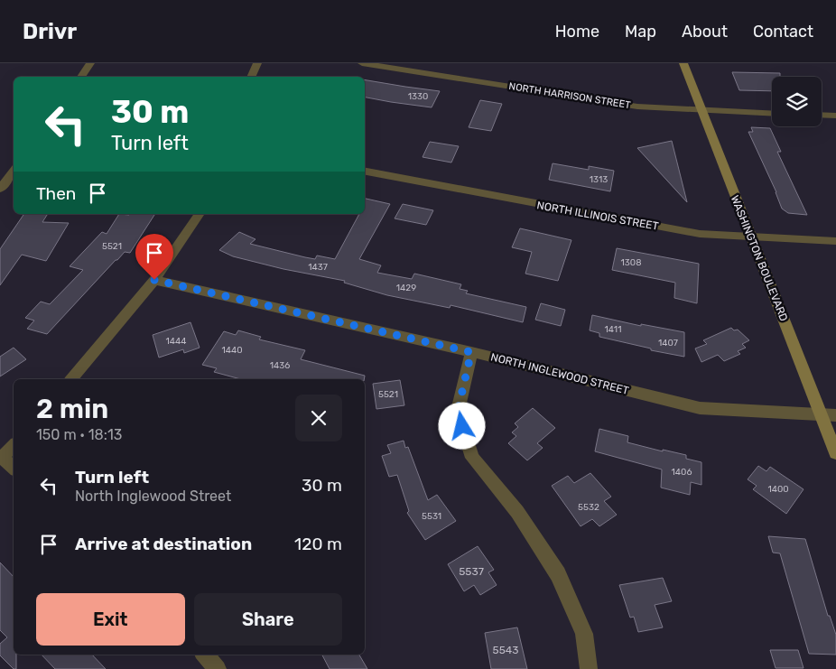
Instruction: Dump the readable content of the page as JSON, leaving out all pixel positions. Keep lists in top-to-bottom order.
{
  "streets": {
    "main road": ["WASHINGTON BOULEVARD"],
    "street": ["NORTH HARRISON STREET", "NORTH ILLINOIS STREET", "NORTH INGLEWOOD STREET"]
  },
  "crossings": [
    ["NORTH HARRISON STREET", "WASHINGTON BOULEVARD"],
    ["NORTH ILLINOIS STREET", "WASHINGTON BOULEVARD"],
    ["WASHINGTON BOULEVARD", "NORTH INGLEWOOD STREET"]
  ],
  "house_numbers": [
    "1330",
    "1313",
    "5521",
    "1308",
    "1437",
    "1429",
    "1411",
    "1444",
    "1407",
    "1440",
    "1436",
    "5521",
    "1406",
    "1400",
    "5532",
    "5531",
    "5537",
    "5543"
  ],
  "page": {
    "header": "Drivr",
    "nav": [
      "Home",
      "Map",
      "About",
      "Contact"
    ],
    "turn": ["30 m", "Turn left"],
    "then": "Then",
    "heading": ["2 min", "150 m · 18:13"],
    "list": [
      {
        "name": "Turn left",
        "note": "North Inglewood Street",
        "value": "30 m"
      },
      {
        "name": "Arrive at destination",
        "value": "120 m"
      }
    ],
    "buttons": ["Exit", "Share"]
  }
}
